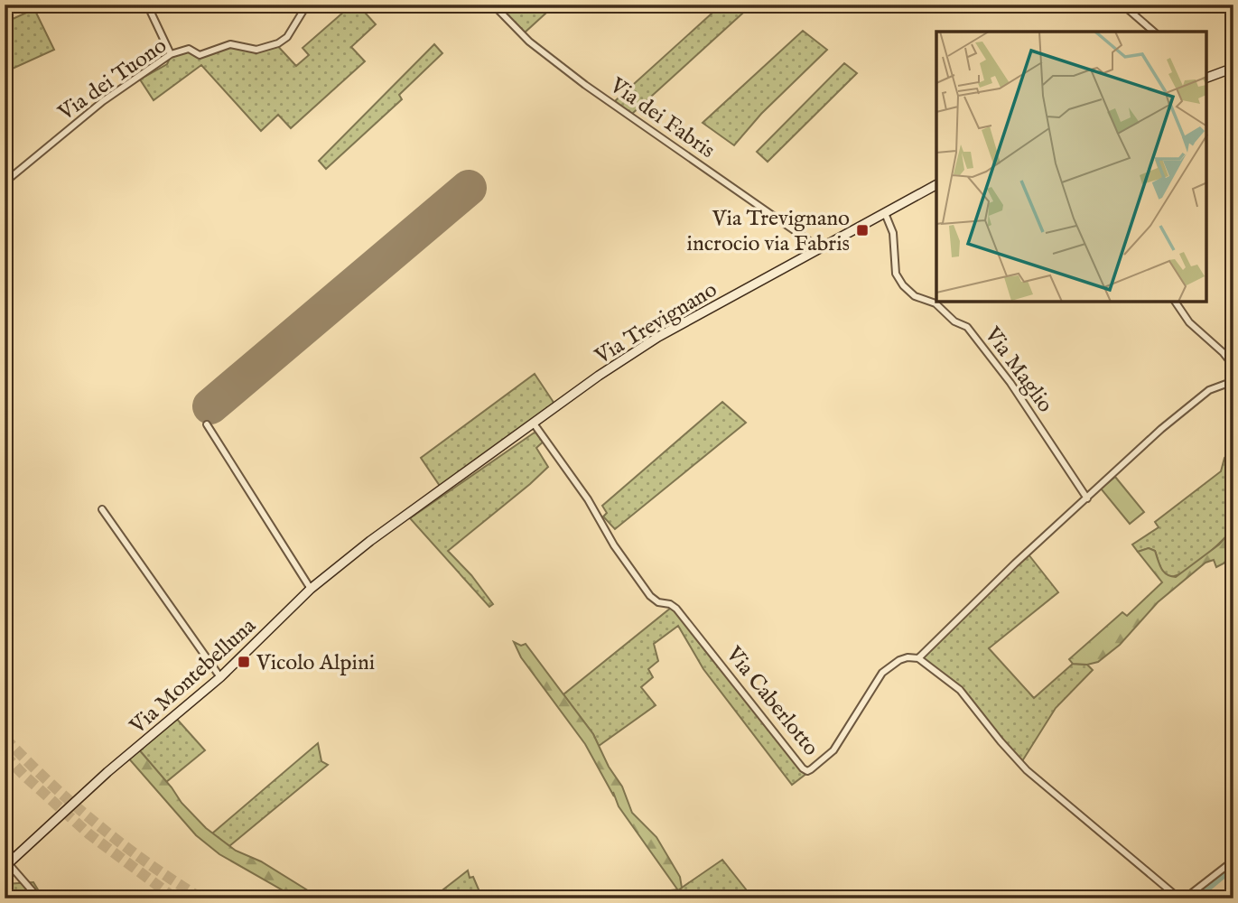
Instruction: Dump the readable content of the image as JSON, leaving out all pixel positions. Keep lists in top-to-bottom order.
{
  "streets": {
    "main road": ["Via Trevignano", "Via Montebelluna"],
    "street": [
      "Via dei Tuono",
      "Via dei Fabris",
      "Via Maglio",
      "Via Caberlotto"
    ]
  },
  "crossings": [
    ["Via dei Fabris", "Via Trevignano"],
    ["Via Trevignano", "Via Maglio"],
    ["Via Trevignano", "Via Montebelluna"],
    ["Via Trevignano", "Via Caberlotto"]
  ],
  "places": {
    "transit": ["Via Trevignano incrocio via Fabris", "Vicolo Alpini"]
  }
}
